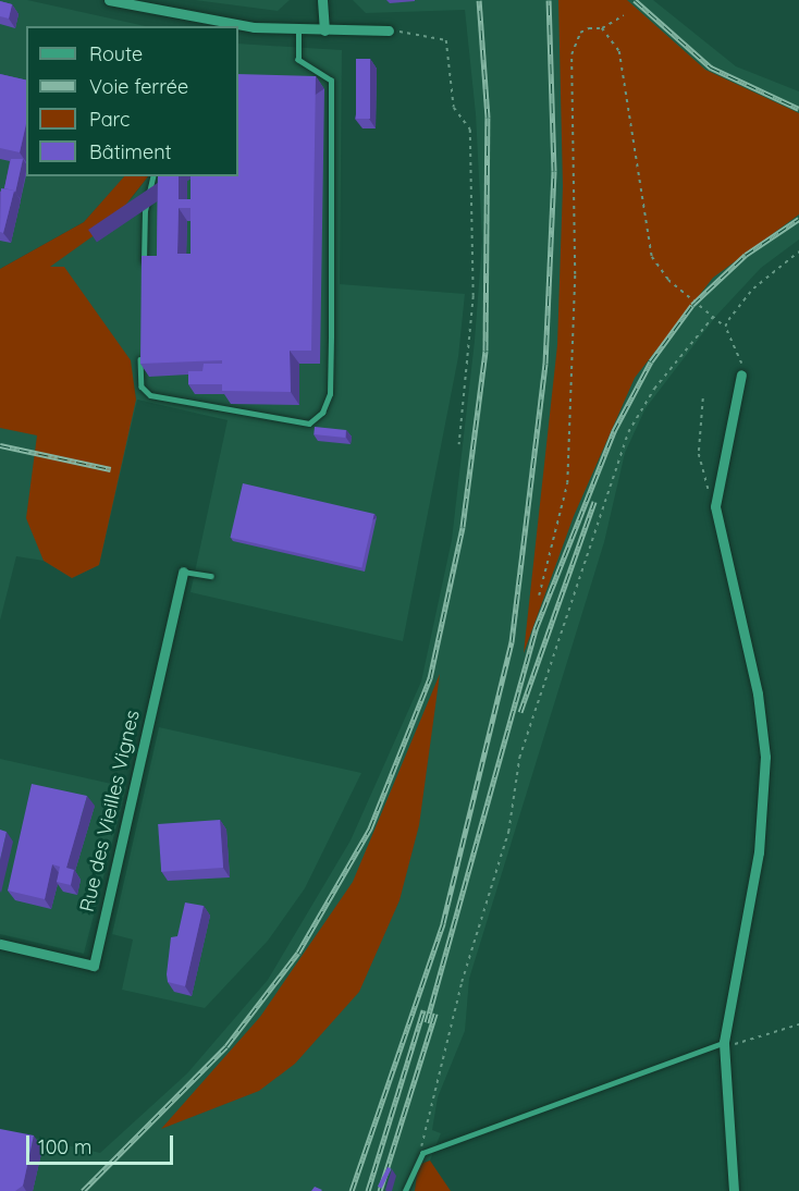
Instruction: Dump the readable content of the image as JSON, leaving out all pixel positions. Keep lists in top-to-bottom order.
{
  "streets": {
    "street": ["Rue des Vieilles Vignes"]
  },
  "legend": [
    "Route",
    "Voie ferrée",
    "Parc",
    "Bâtiment"
  ],
  "scale_bar": "100 m"
}
